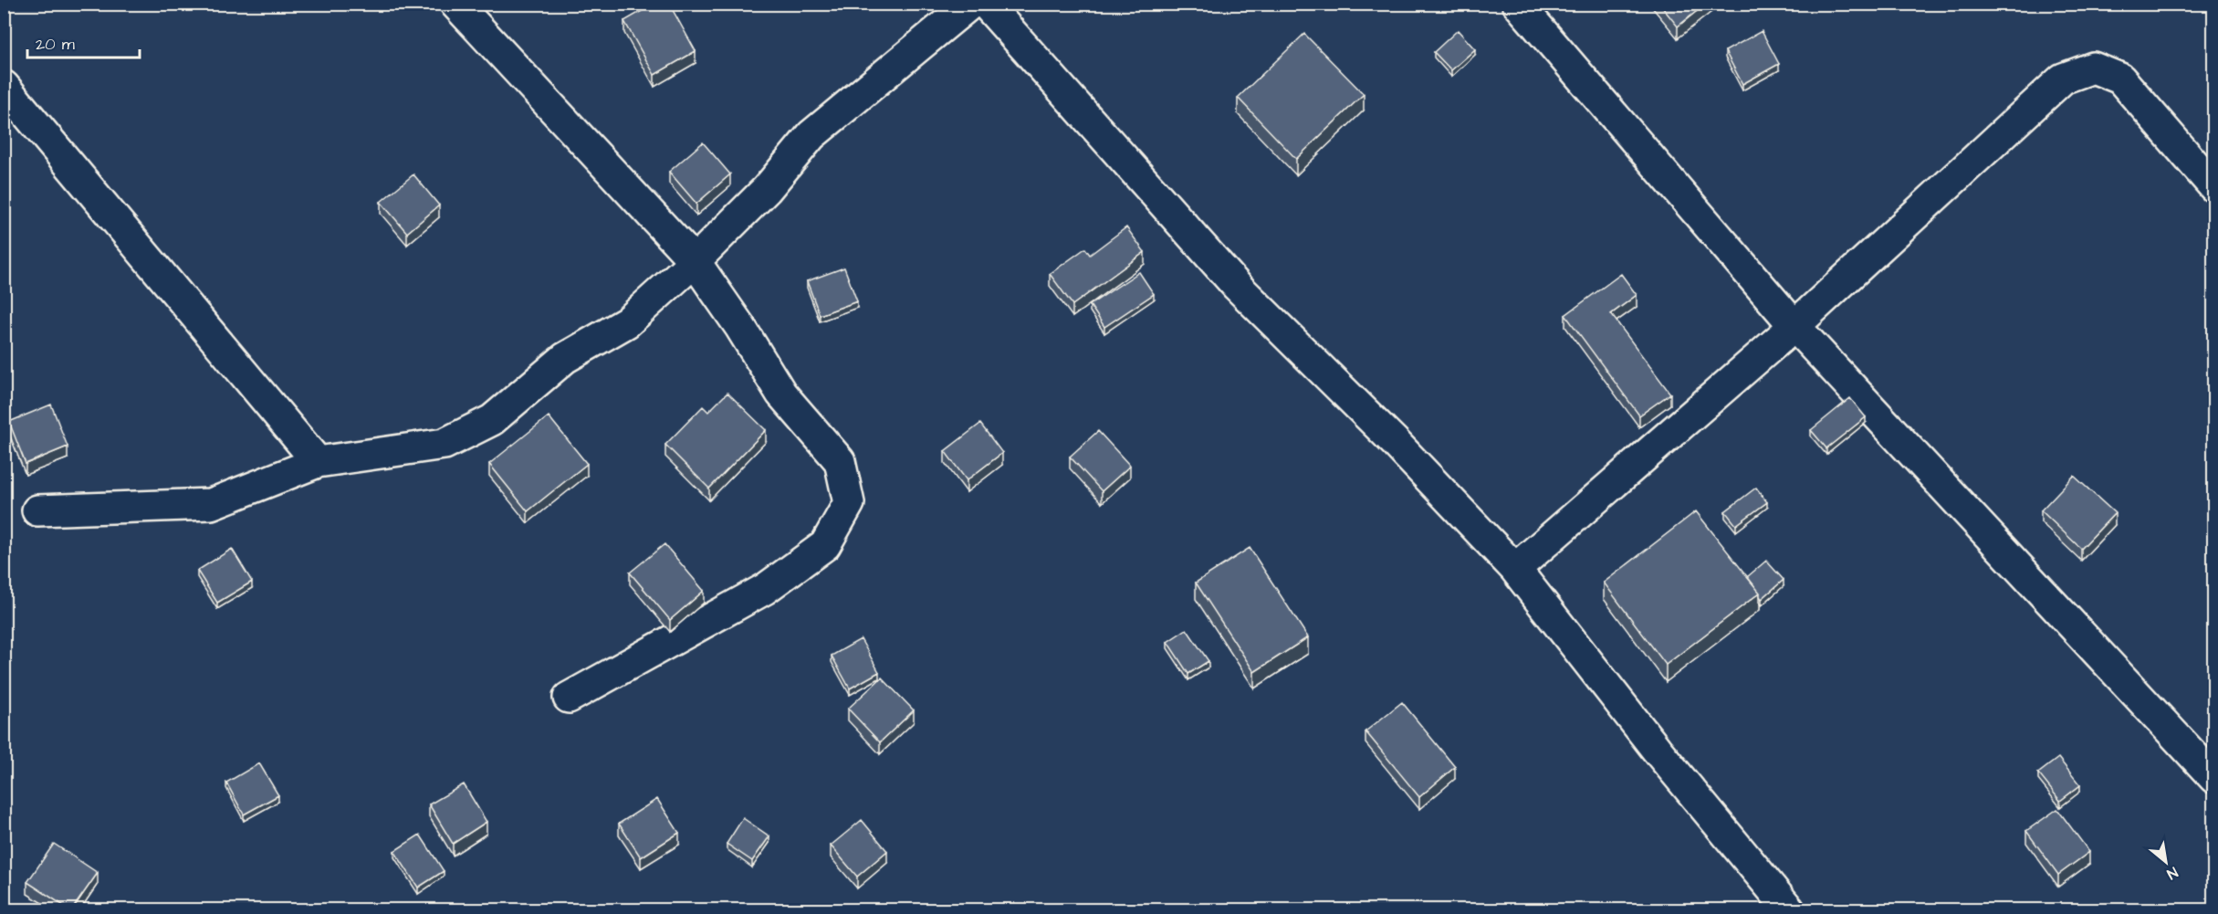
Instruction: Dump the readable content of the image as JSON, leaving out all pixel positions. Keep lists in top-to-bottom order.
{
  "scale_bar": "20 m",
  "north": "bottom right"
}
